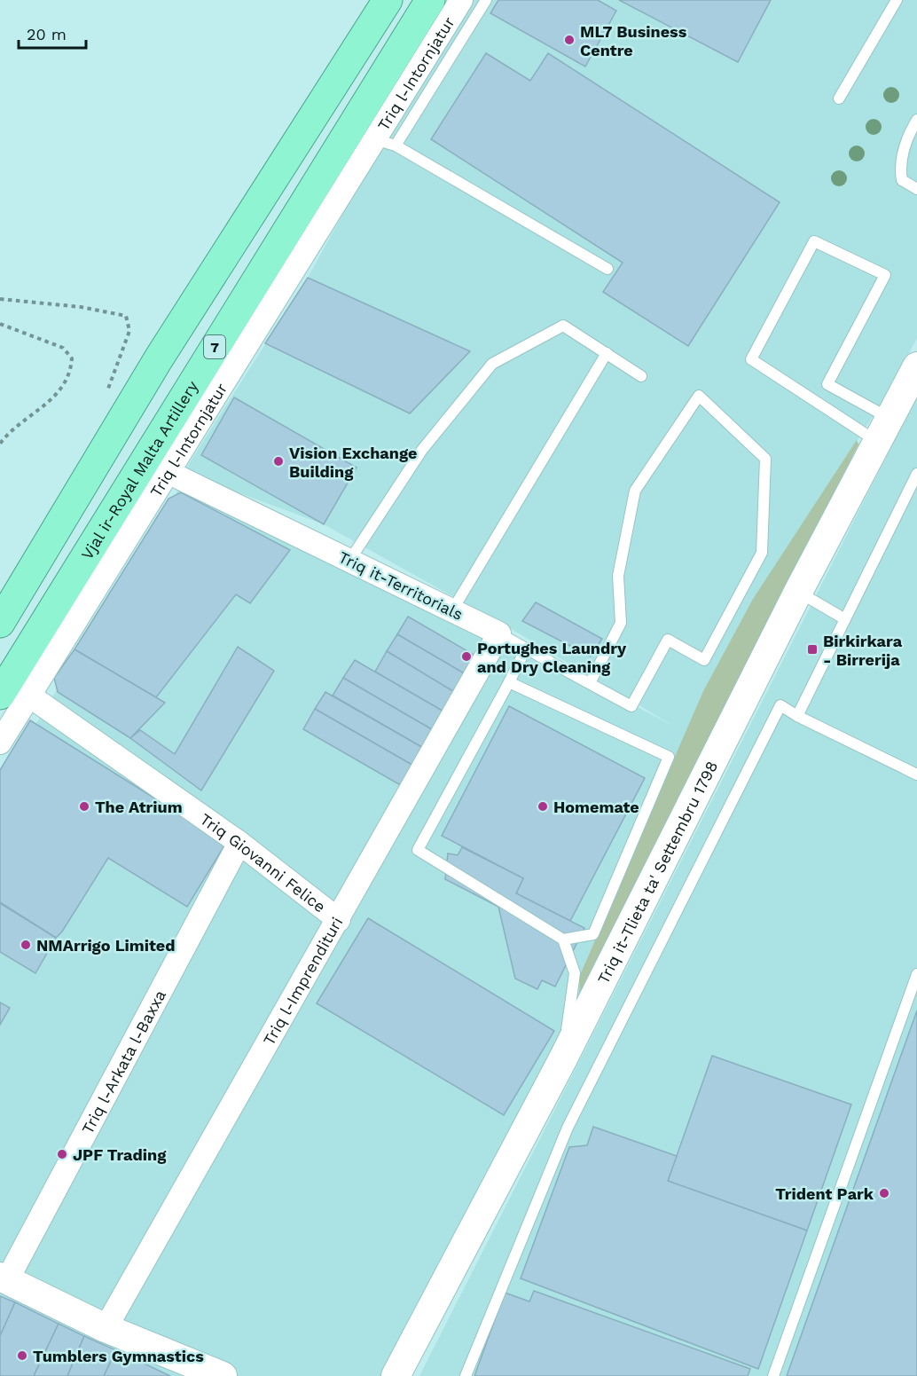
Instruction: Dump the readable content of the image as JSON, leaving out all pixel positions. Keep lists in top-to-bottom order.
{
  "streets": {
    "highway": ["7", "Vjal ir-Royal Malta Artillery"],
    "street": [
      "Triq l-Intornjatur",
      "Triq it-Territorials",
      "Triq Giovanni Felice",
      "Triq it-Tlieta ta' Settembru 1798",
      "Triq l-Imprendituri",
      "Triq l-Arkata l-Baxxa"
    ]
  },
  "crossings": [
    ["Triq l-Intornjatur", "Triq it-Territorials"],
    ["Triq l-Intornjatur", "Triq Giovanni Felice"],
    ["Triq it-Territorials", "Triq l-Imprendituri"],
    ["Triq Giovanni Felice", "Triq l-Imprendituri"],
    ["Triq Giovanni Felice", "Triq l-Arkata l-Baxxa"]
  ],
  "places": {
    "other": [
      "ML7 Business Centre",
      "Vision Exchange Building",
      "Portughes Laundry and Dry Cleaning",
      "The Atrium",
      "Homemate",
      "NMArrigo Limited",
      "JPF Trading",
      "Trident Park",
      "Tumblers Gymnastics"
    ],
    "transit": ["Birkirkara - Birrerija"]
  },
  "scale_bar": "20 m"
}
